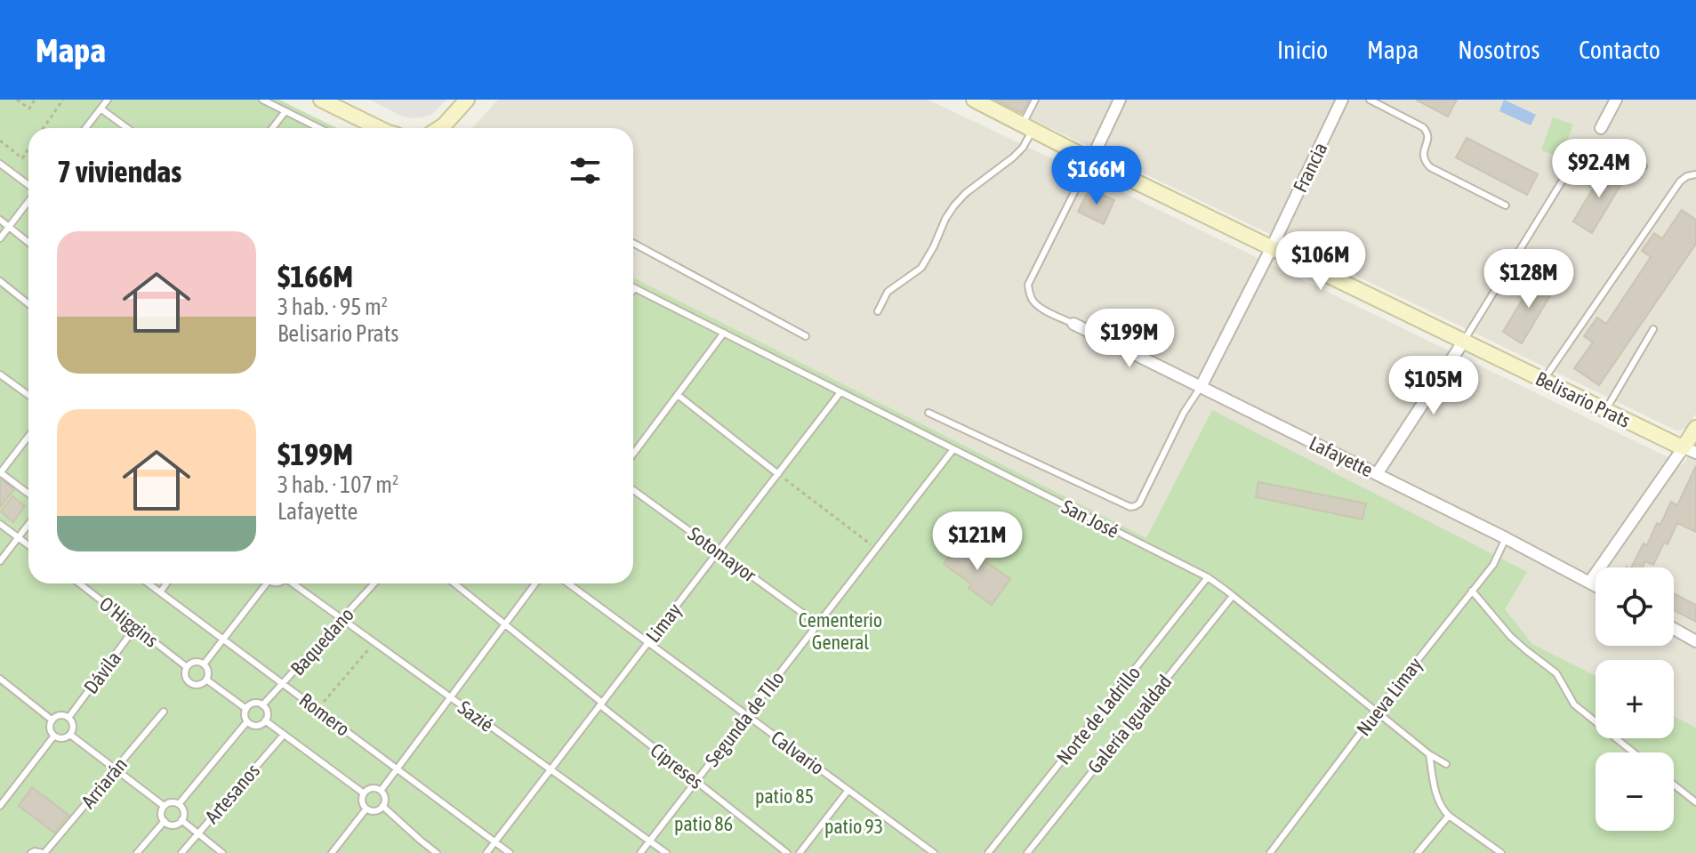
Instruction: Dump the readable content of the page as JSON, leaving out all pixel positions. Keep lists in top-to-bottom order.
{
  "streets": {
    "street": ["Francia", "Belisario Prats", "Lafayette"],
    "lane": [
      "San José",
      "Sotomayor",
      "O'Higgins",
      "Limay",
      "Baquedano",
      "Dávila",
      "Nueva Limay",
      "Romero",
      "Norte de Ladrillo",
      "Sazié",
      "Segunda de TIlo",
      "Galería Igualdad",
      "Calvario",
      "Cipreses",
      "Arriarán",
      "Artesanos"
    ]
  },
  "crossings": [
    ["Francia", "Belisario Prats"],
    ["Francia", "Lafayette"],
    ["Lafayette", "Nueva Limay"],
    ["San José", "Limay"],
    ["San José", "Nueva Limay"],
    ["San José", "Norte de Ladrillo"],
    ["San José", "Segunda de TIlo"],
    ["San José", "Galería Igualdad"],
    ["Sotomayor", "Limay"],
    ["Sotomayor", "Segunda de TIlo"],
    ["O'Higgins", "Dávila"],
    ["Limay", "Romero"],
    ["Limay", "Sazié"],
    ["Limay", "Calvario"],
    ["Limay", "Cipreses"],
    ["Baquedano", "Romero"],
    ["Baquedano", "Sazié"],
    ["Sazié", "Segunda de TIlo"],
    ["Segunda de TIlo", "Calvario"],
    ["Segunda de TIlo", "Cipreses"]
  ],
  "parks": [
    "Cementerio General",
    "patio 85",
    "patio 86",
    "patio 93"
  ],
  "page": {
    "header": "Mapa",
    "nav": [
      "Inicio",
      "Mapa",
      "Nosotros",
      "Contacto"
    ],
    "heading": "7 viviendas",
    "price": [
      "$92.4M",
      "$166M",
      "$106M",
      "$128M",
      "$199M",
      "$105M",
      "$121M"
    ],
    "list": [
      {
        "name": "$166M",
        "note": "3 hab. · 95 m² · Belisario Prats"
      },
      {
        "name": "$199M",
        "note": "3 hab. · 107 m² · Lafayette"
      }
    ],
    "map_buttons": ["+", "−"]
  }
}
